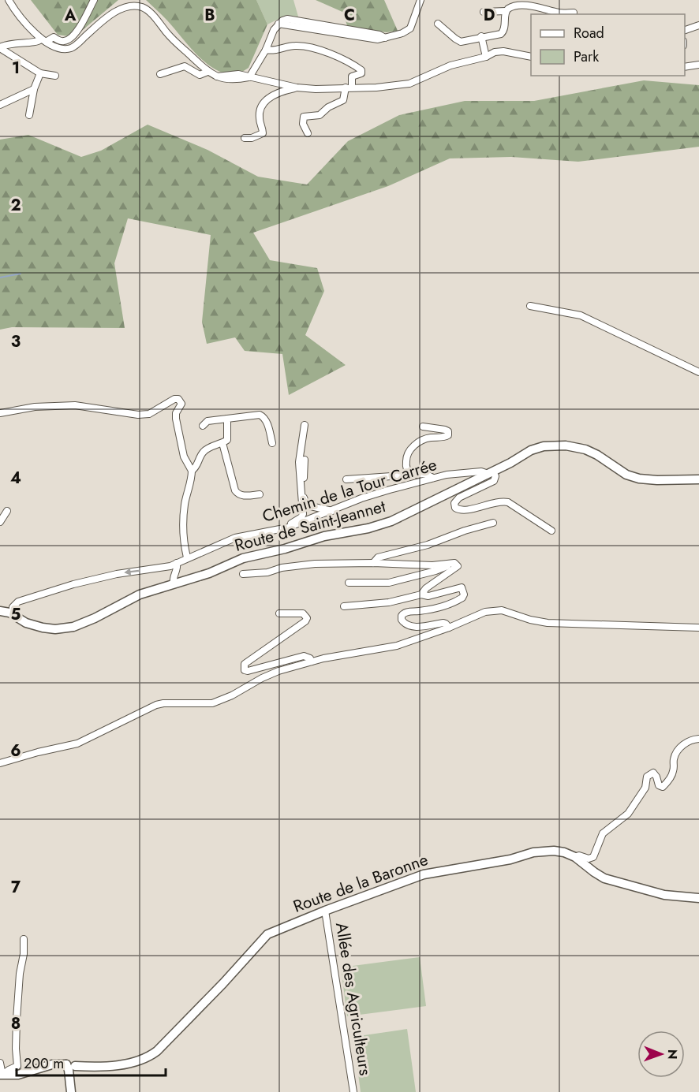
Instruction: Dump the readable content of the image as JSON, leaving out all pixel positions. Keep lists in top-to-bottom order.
{
  "streets": {
    "main road": ["Route de Saint-Jeannet", "Route de la Baronne"],
    "street": ["Chemin de la Tour Carrée", "Allée des Agriculteurs"]
  },
  "crossings": [
    ["Chemin de la Tour Carrée", "Route de Saint-Jeannet"],
    ["Route de la Baronne", "Allée des Agriculteurs"]
  ],
  "legend": ["Road", "Park"],
  "scale_bar": "200 m",
  "north": "right",
  "grid": {
    "columns": [
      "A",
      "B",
      "C",
      "D"
    ],
    "rows": [
      "1",
      "2",
      "3",
      "4",
      "5",
      "6",
      "7",
      "8"
    ]
  }
}
